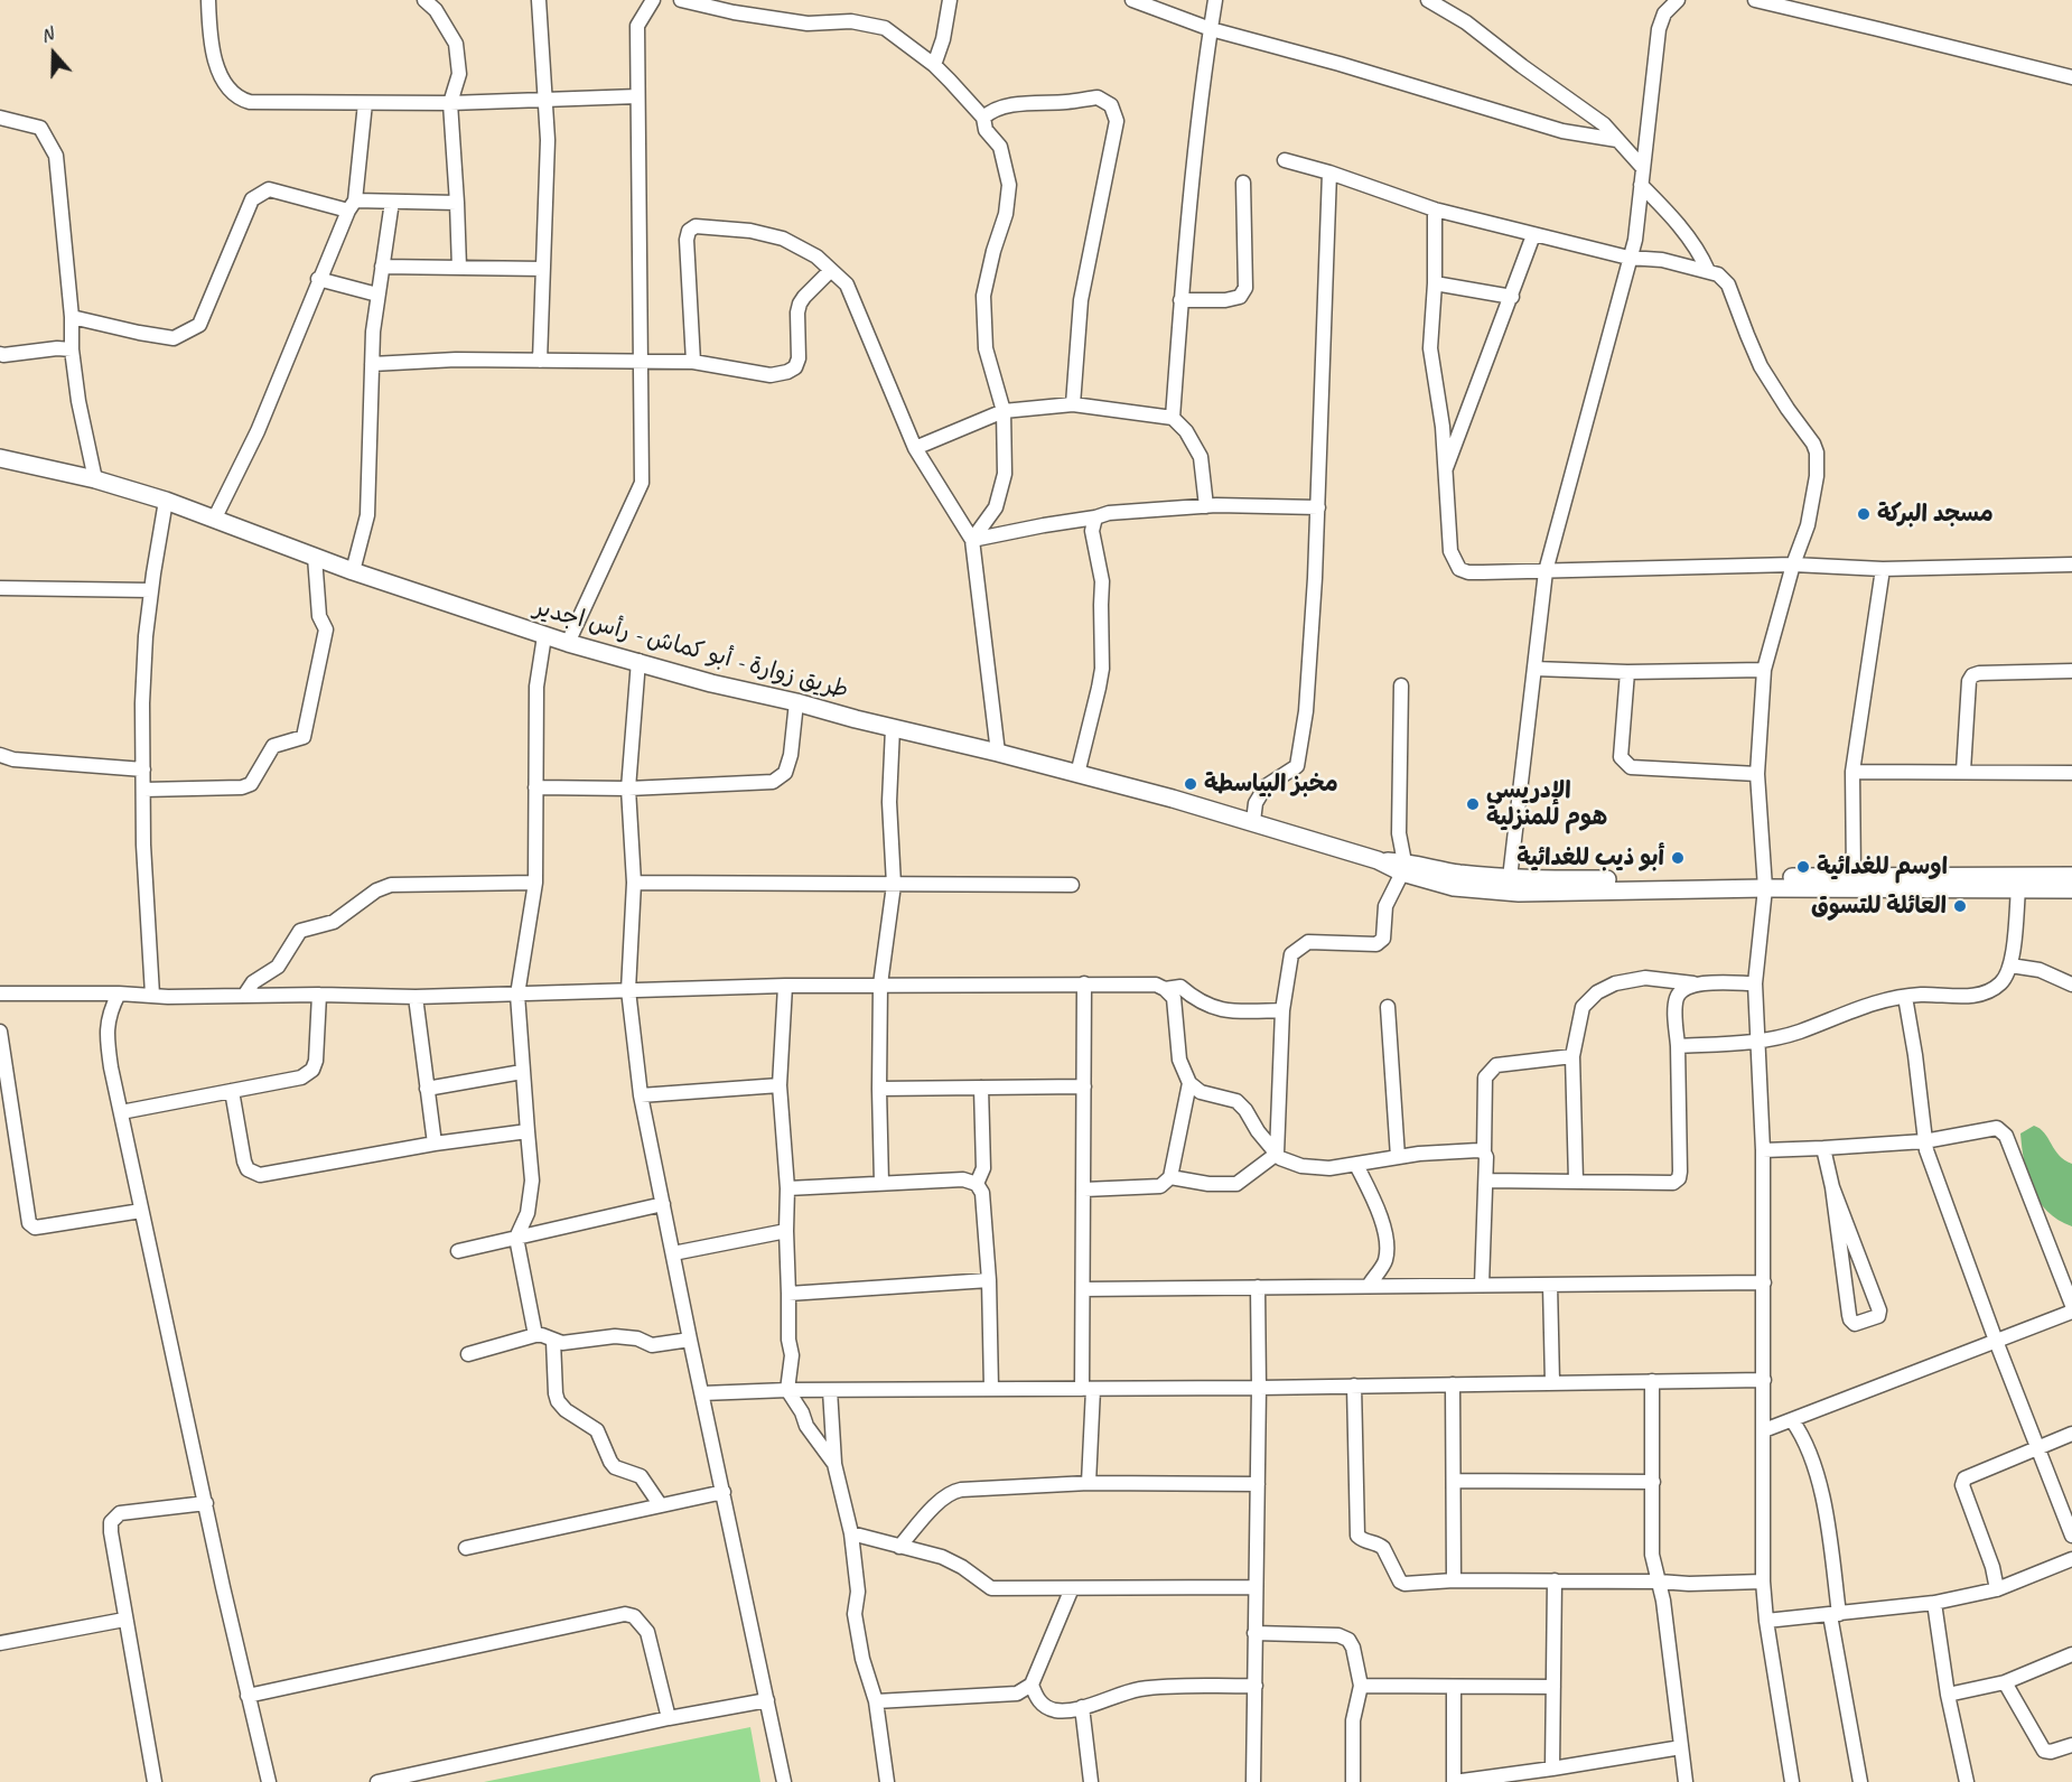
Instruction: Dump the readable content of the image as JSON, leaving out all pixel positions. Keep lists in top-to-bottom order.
{
  "streets": {
    "main road": ["طريق زوارة - أبو كماش - رأس اجدير"]
  },
  "places": [
    "مسجد البركة",
    "مخبز البياسطة",
    "الإدريسي هوم للمنزلية",
    "أبو ذيب للغدائية",
    "اوسم للغدائية",
    "العائلة للتسوق"
  ],
  "north": "top"
}
